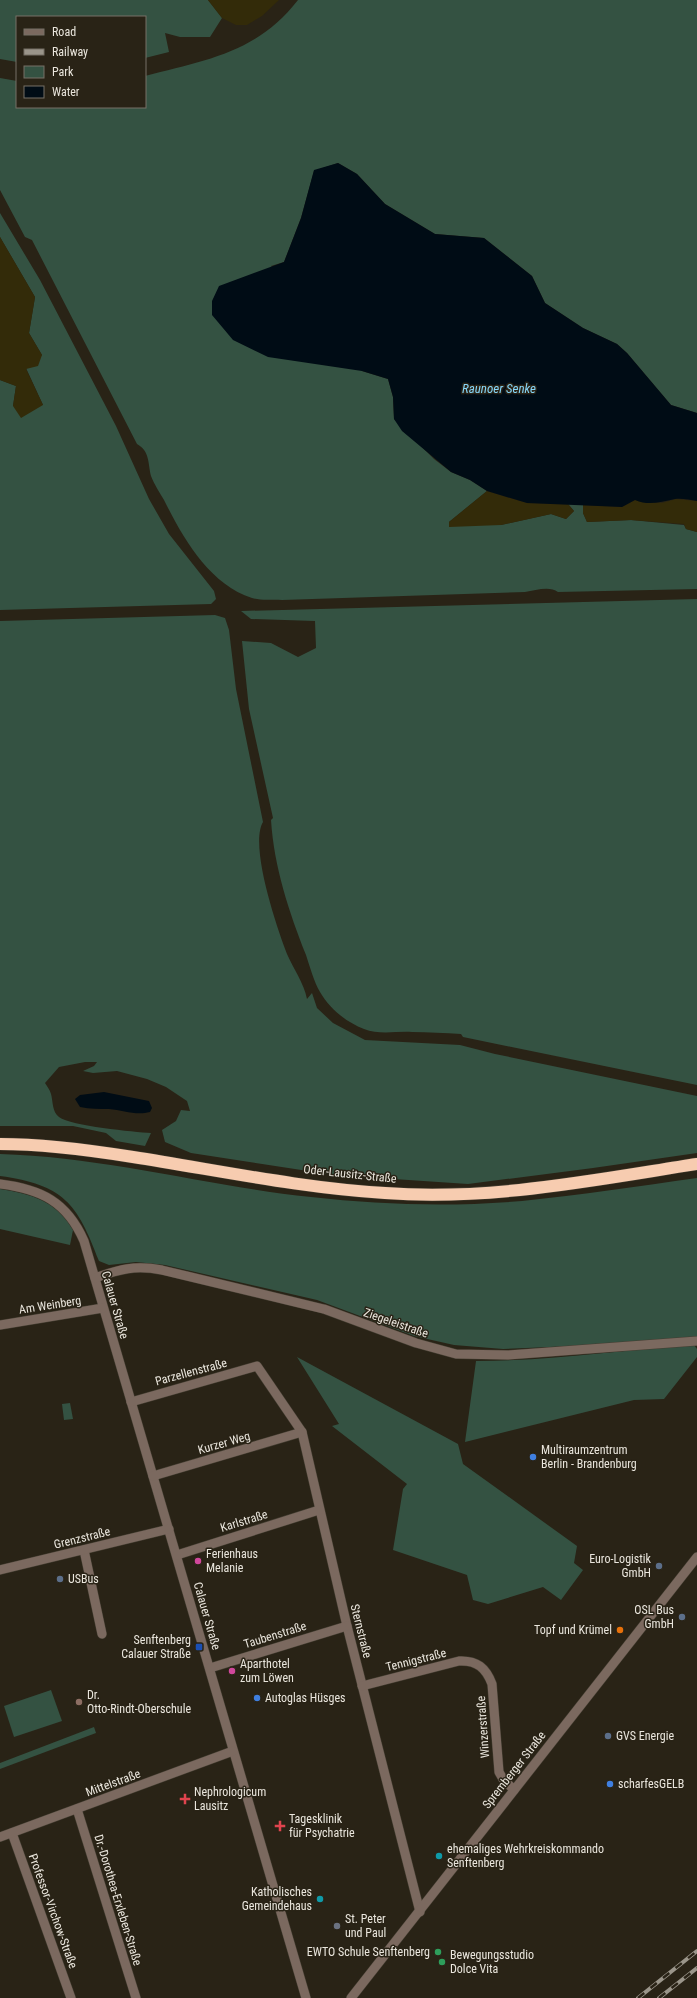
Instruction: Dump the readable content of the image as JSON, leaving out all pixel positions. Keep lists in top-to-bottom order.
{
  "streets": {
    "highway": ["Oder-Lausitz-Straße"],
    "street": [
      "Am Weinberg",
      "Calauer Straße",
      "Ziegeleistraße",
      "Parzellenstraße",
      "Kurzer Weg",
      "Karlstraße",
      "Grenzstraße",
      "Sternstraße",
      "Taubenstraße",
      "Tennigstraße",
      "Winzerstraße",
      "Spremberger Straße",
      "Mittelstraße",
      "Dr.-Dorothea-Erxleben-Straße",
      "Professor-Virchow-Straße"
    ]
  },
  "crossings": [
    ["Am Weinberg", "Calauer Straße"],
    ["Calauer Straße", "Ziegeleistraße"],
    ["Calauer Straße", "Parzellenstraße"],
    ["Calauer Straße", "Kurzer Weg"],
    ["Calauer Straße", "Karlstraße"],
    ["Calauer Straße", "Grenzstraße"],
    ["Calauer Straße", "Taubenstraße"],
    ["Calauer Straße", "Mittelstraße"],
    ["Parzellenstraße", "Sternstraße"],
    ["Kurzer Weg", "Sternstraße"],
    ["Karlstraße", "Sternstraße"],
    ["Sternstraße", "Taubenstraße"],
    ["Sternstraße", "Tennigstraße"],
    ["Sternstraße", "Spremberger Straße"],
    ["Tennigstraße", "Winzerstraße"],
    ["Winzerstraße", "Spremberger Straße"],
    ["Mittelstraße", "Dr.-Dorothea-Erxleben-Straße"],
    ["Mittelstraße", "Professor-Virchow-Straße"]
  ],
  "water": ["Raunoer Senke"],
  "places": {
    "other": [
      "Multiraumzentrum Berlin - Brandenburg",
      "Ferienhaus Melanie",
      "Euro-Logistik GmbH",
      "USBus",
      "OSL Bus GmbH",
      "Topf und Krümel",
      "Aparthotel zum Löwen",
      "Autoglas Hüsges",
      "Dr. Otto-Rindt-Oberschule",
      "GVS Energie",
      "scharfesGELB",
      "ehemaliges Wehrkreiskommando Senftenberg",
      "Katholisches Gemeindehaus",
      "St. Peter und Paul",
      "EWTO Schule Senftenberg",
      "Bewegungsstudio Dolce Vita"
    ],
    "transit": ["Senftenberg Calauer Straße"],
    "health": ["Nephrologicum Lausitz", "Tagesklinik für Psychatrie"]
  },
  "legend": [
    "Road",
    "Railway",
    "Park",
    "Water"
  ]
}
